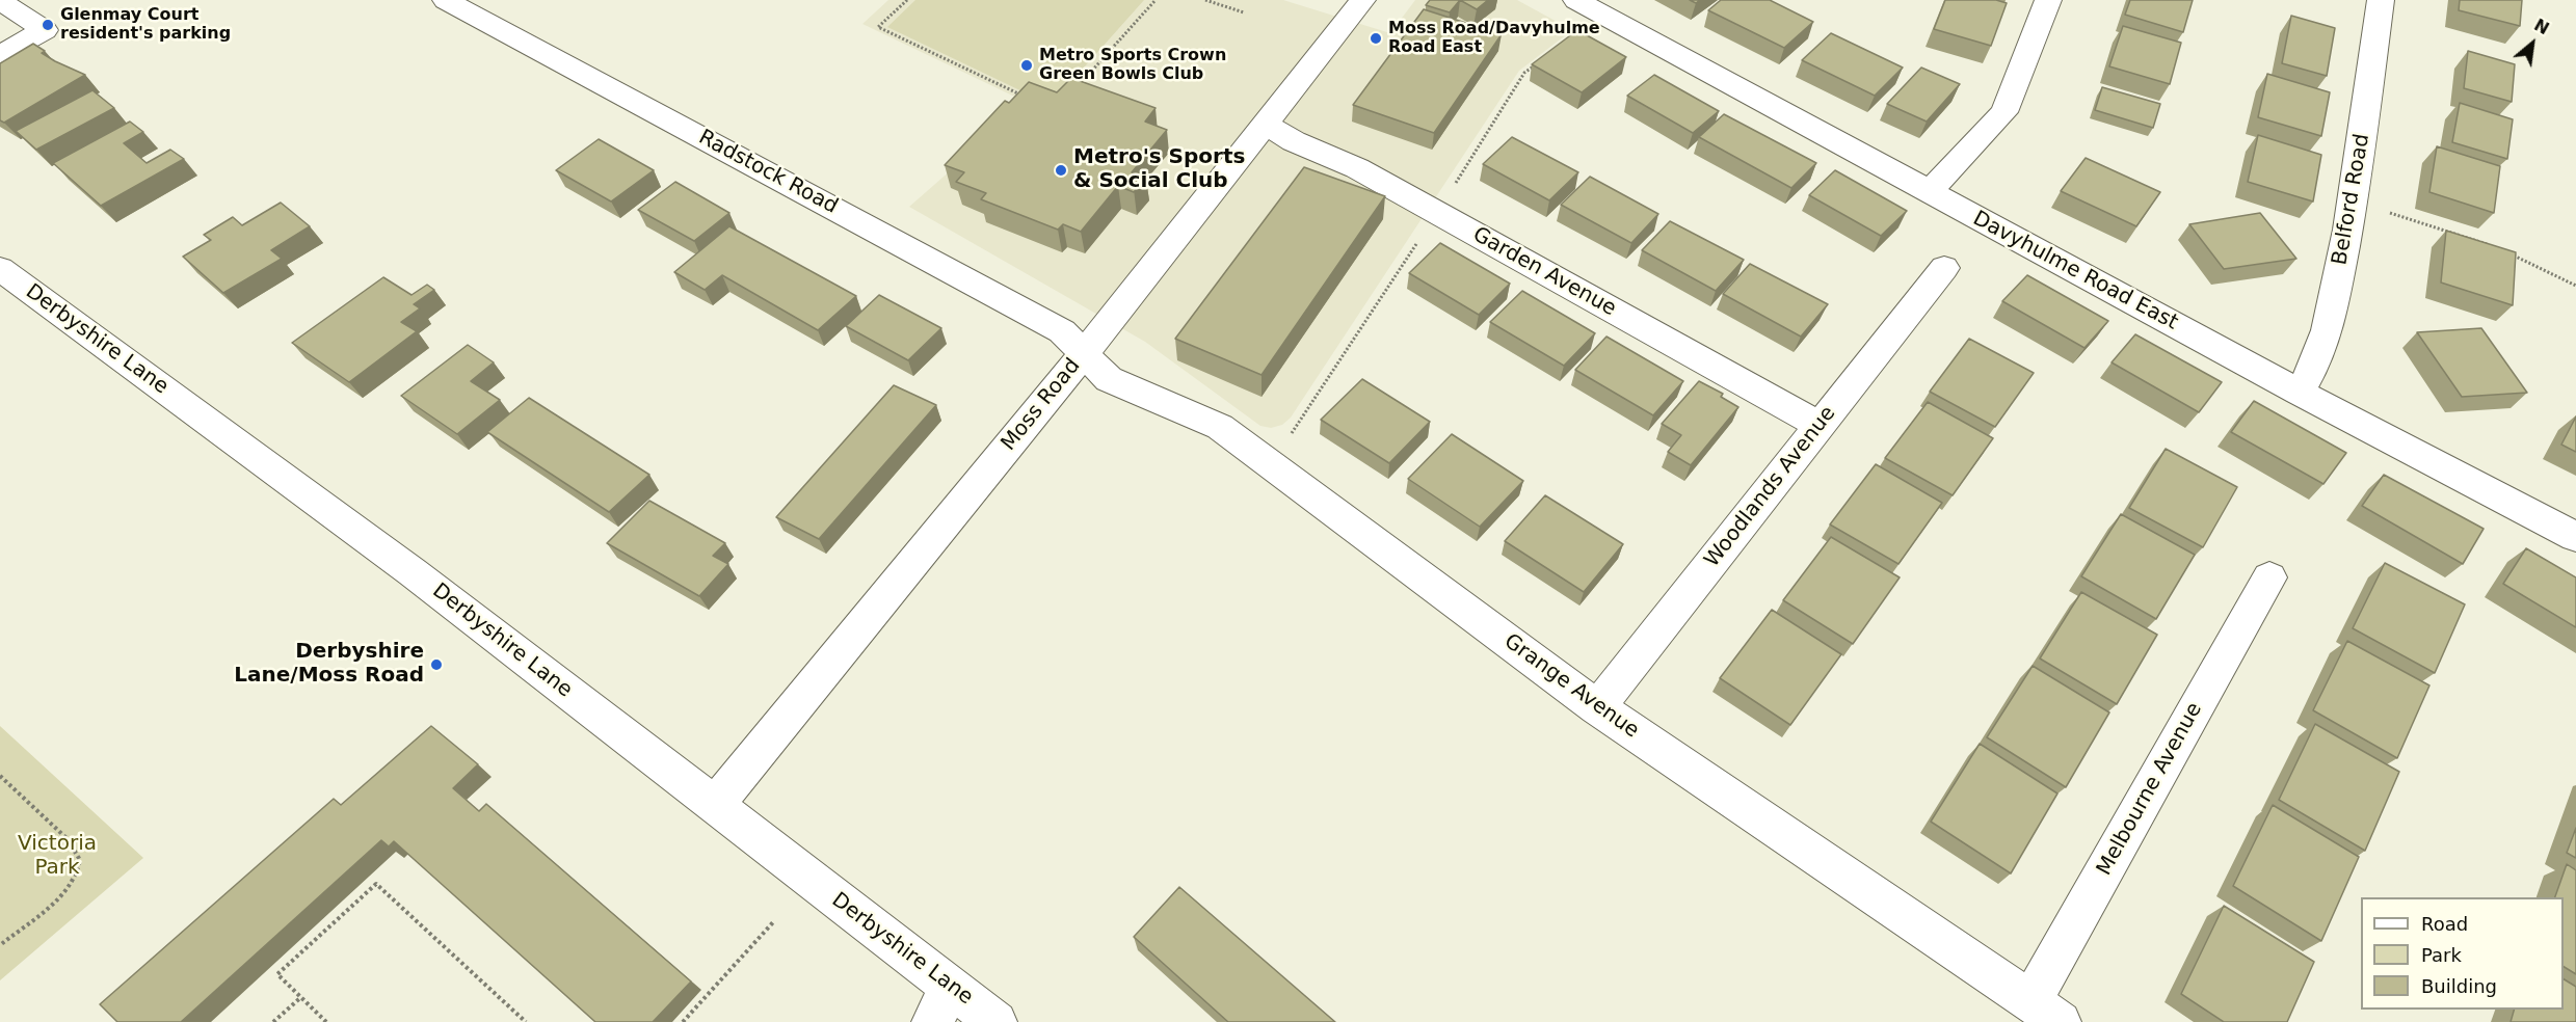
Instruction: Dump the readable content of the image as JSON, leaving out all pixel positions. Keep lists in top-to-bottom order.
{
  "streets": {
    "street": [
      "Radstock Road",
      "Belford Road",
      "Davyhulme Road East",
      "Garden Avenue",
      "Derbyshire Lane",
      "Moss Road",
      "Woodlands Avenue",
      "Grange Avenue",
      "Melbourne Avenue"
    ]
  },
  "crossings": [
    ["Radstock Road", "Moss Road"],
    ["Radstock Road", "Grange Avenue"],
    ["Belford Road", "Davyhulme Road East"],
    ["Garden Avenue", "Moss Road"],
    ["Garden Avenue", "Woodlands Avenue"],
    ["Derbyshire Lane", "Moss Road"],
    ["Moss Road", "Grange Avenue"],
    ["Woodlands Avenue", "Grange Avenue"],
    ["Grange Avenue", "Melbourne Avenue"]
  ],
  "parks": ["Victoria Park"],
  "places": [
    "Glenmay Court resident's parking",
    "Moss Road/Davyhulme Road East",
    "Metro Sports Crown Green Bowls Club",
    "Metro's Sports & Social Club",
    "Derbyshire Lane/Moss Road"
  ],
  "legend": ["Road", "Park", "Building"],
  "north": "top right"
}
